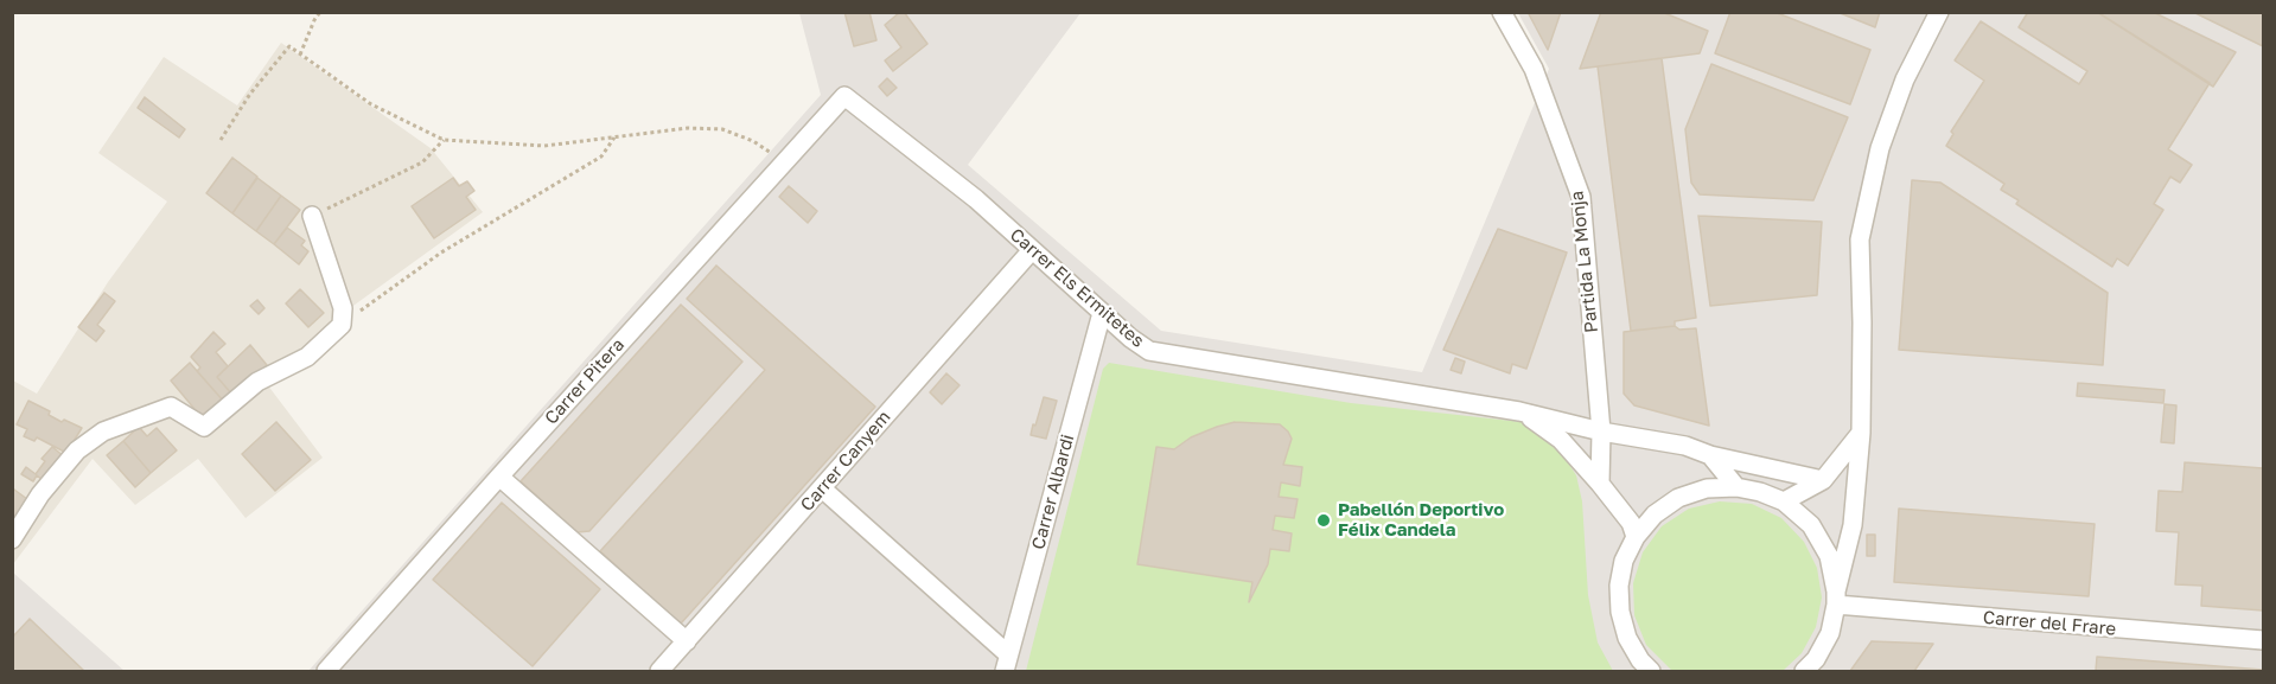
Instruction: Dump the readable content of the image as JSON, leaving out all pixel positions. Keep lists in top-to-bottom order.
{
  "streets": {
    "street": [
      "Partida La Monja",
      "Carrer Els Ermitetes",
      "Carrer Pitera",
      "Carrer Canyem",
      "Carrer Albardi",
      "Carrer del Frare"
    ]
  },
  "crossings": [
    ["Partida La Monja", "Carrer Els Ermitetes"],
    ["Carrer Els Ermitetes", "Carrer Pitera"],
    ["Carrer Els Ermitetes", "Carrer Canyem"],
    ["Carrer Els Ermitetes", "Carrer Albardi"]
  ],
  "places": ["Pabellón Deportivo Félix Candela"]
}
